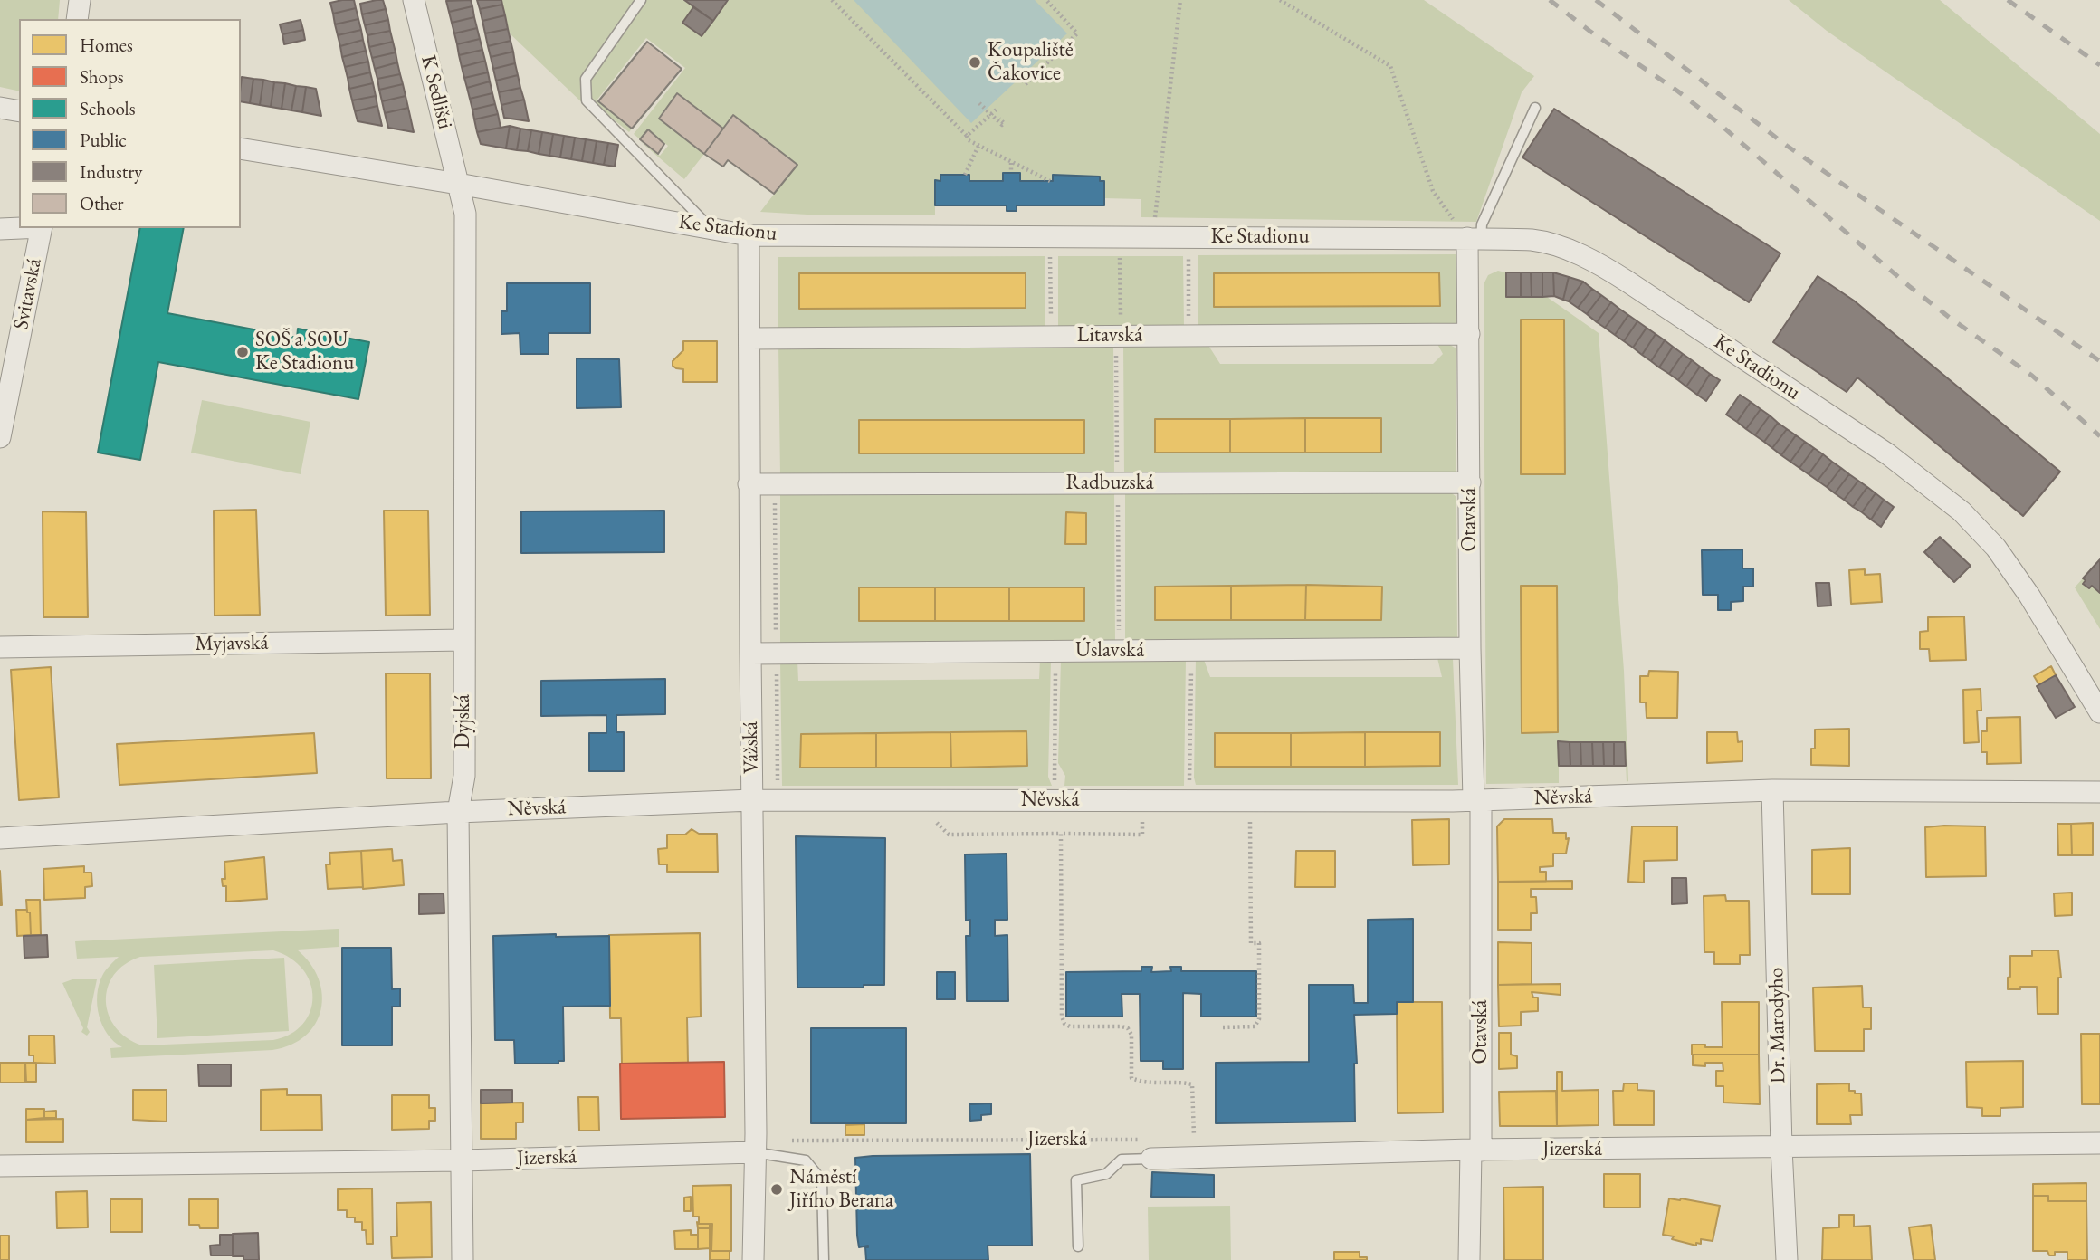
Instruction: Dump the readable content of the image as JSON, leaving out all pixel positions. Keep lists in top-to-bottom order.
{
  "streets": {
    "street": [
      "K Sedlišti",
      "Ke Stadionu",
      "Svitavská",
      "Litavská",
      "Radbuzská",
      "Otavská",
      "Myjavská",
      "Úslavská",
      "Dyjská",
      "Vážská",
      "Něvská",
      "Dr. Marodyho",
      "Jizerská"
    ]
  },
  "crossings": [
    ["K Sedlišti", "Ke Stadionu"],
    ["K Sedlišti", "Dyjská"],
    ["Ke Stadionu", "Otavská"],
    ["Ke Stadionu", "Dyjská"],
    ["Ke Stadionu", "Vážská"],
    ["Litavská", "Otavská"],
    ["Litavská", "Vážská"],
    ["Radbuzská", "Otavská"],
    ["Radbuzská", "Vážská"],
    ["Otavská", "Úslavská"],
    ["Otavská", "Něvská"],
    ["Otavská", "Jizerská"],
    ["Myjavská", "Dyjská"],
    ["Úslavská", "Vážská"],
    ["Dyjská", "Něvská"],
    ["Dyjská", "Jizerská"],
    ["Vážská", "Něvská"],
    ["Vážská", "Jizerská"],
    ["Něvská", "Dr. Marodyho"],
    ["Dr. Marodyho", "Jizerská"]
  ],
  "places": ["Koupaliště Čakovice", "SOŠ a SOU Ke Stadionu", "Náměstí Jiřího Berana"],
  "legend": [
    "Homes",
    "Shops",
    "Schools",
    "Public",
    "Industry",
    "Other"
  ]
}
